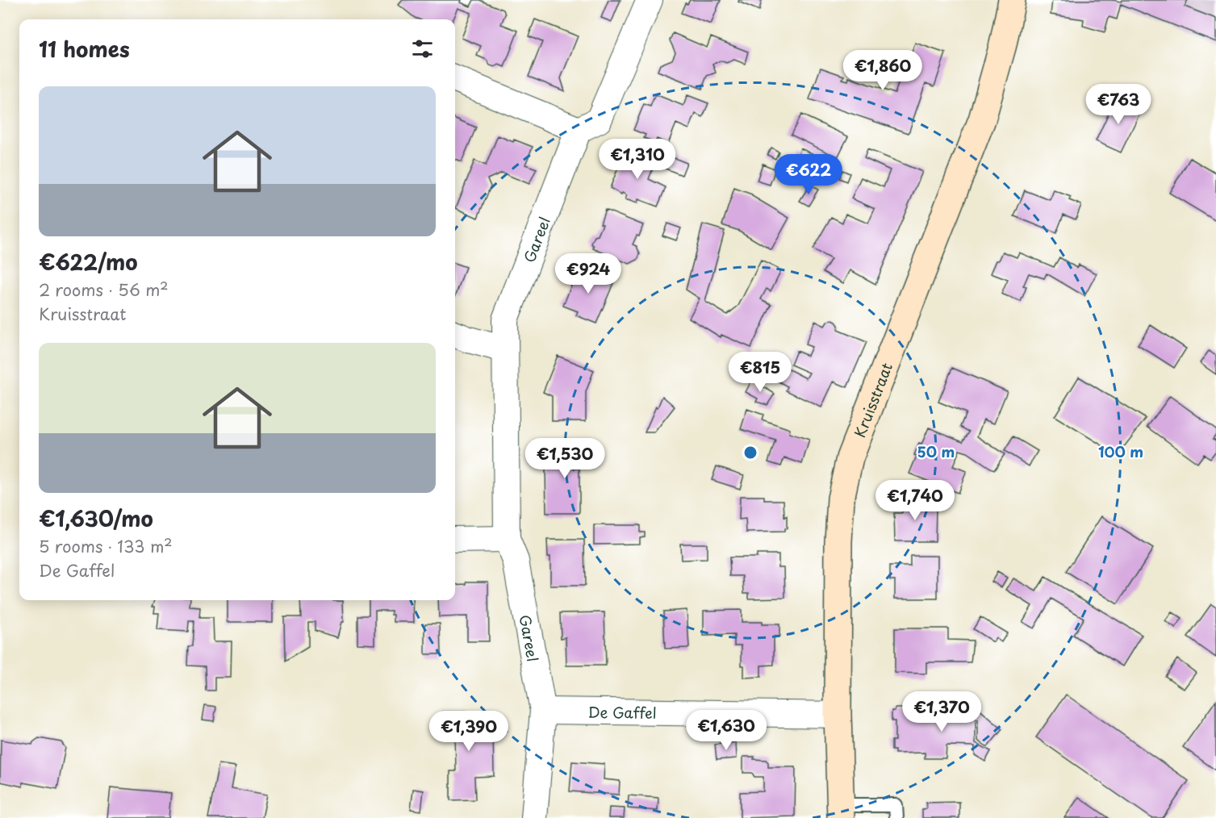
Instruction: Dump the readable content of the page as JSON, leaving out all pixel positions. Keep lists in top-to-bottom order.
{
  "streets": {
    "street": ["Gareel", "Kruisstraat", "De Gaffel"]
  },
  "crossings": [
    ["Gareel", "De Gaffel"],
    ["Kruisstraat", "De Gaffel"]
  ],
  "page": {
    "heading": "11 homes",
    "price": [
      "€1,860",
      "€763",
      "€1,310",
      "€622",
      "€924",
      "€815",
      "€1,530",
      "€1,740",
      "€1,370",
      "€1,630",
      "€1,390"
    ],
    "list": [
      {
        "name": "€622/mo",
        "note": "2 rooms · 56 m² · Kruisstraat"
      },
      {
        "name": "€1,630/mo",
        "note": "5 rooms · 133 m² · De Gaffel"
      }
    ]
  },
  "rings": ["50 m", "100 m"]
}
